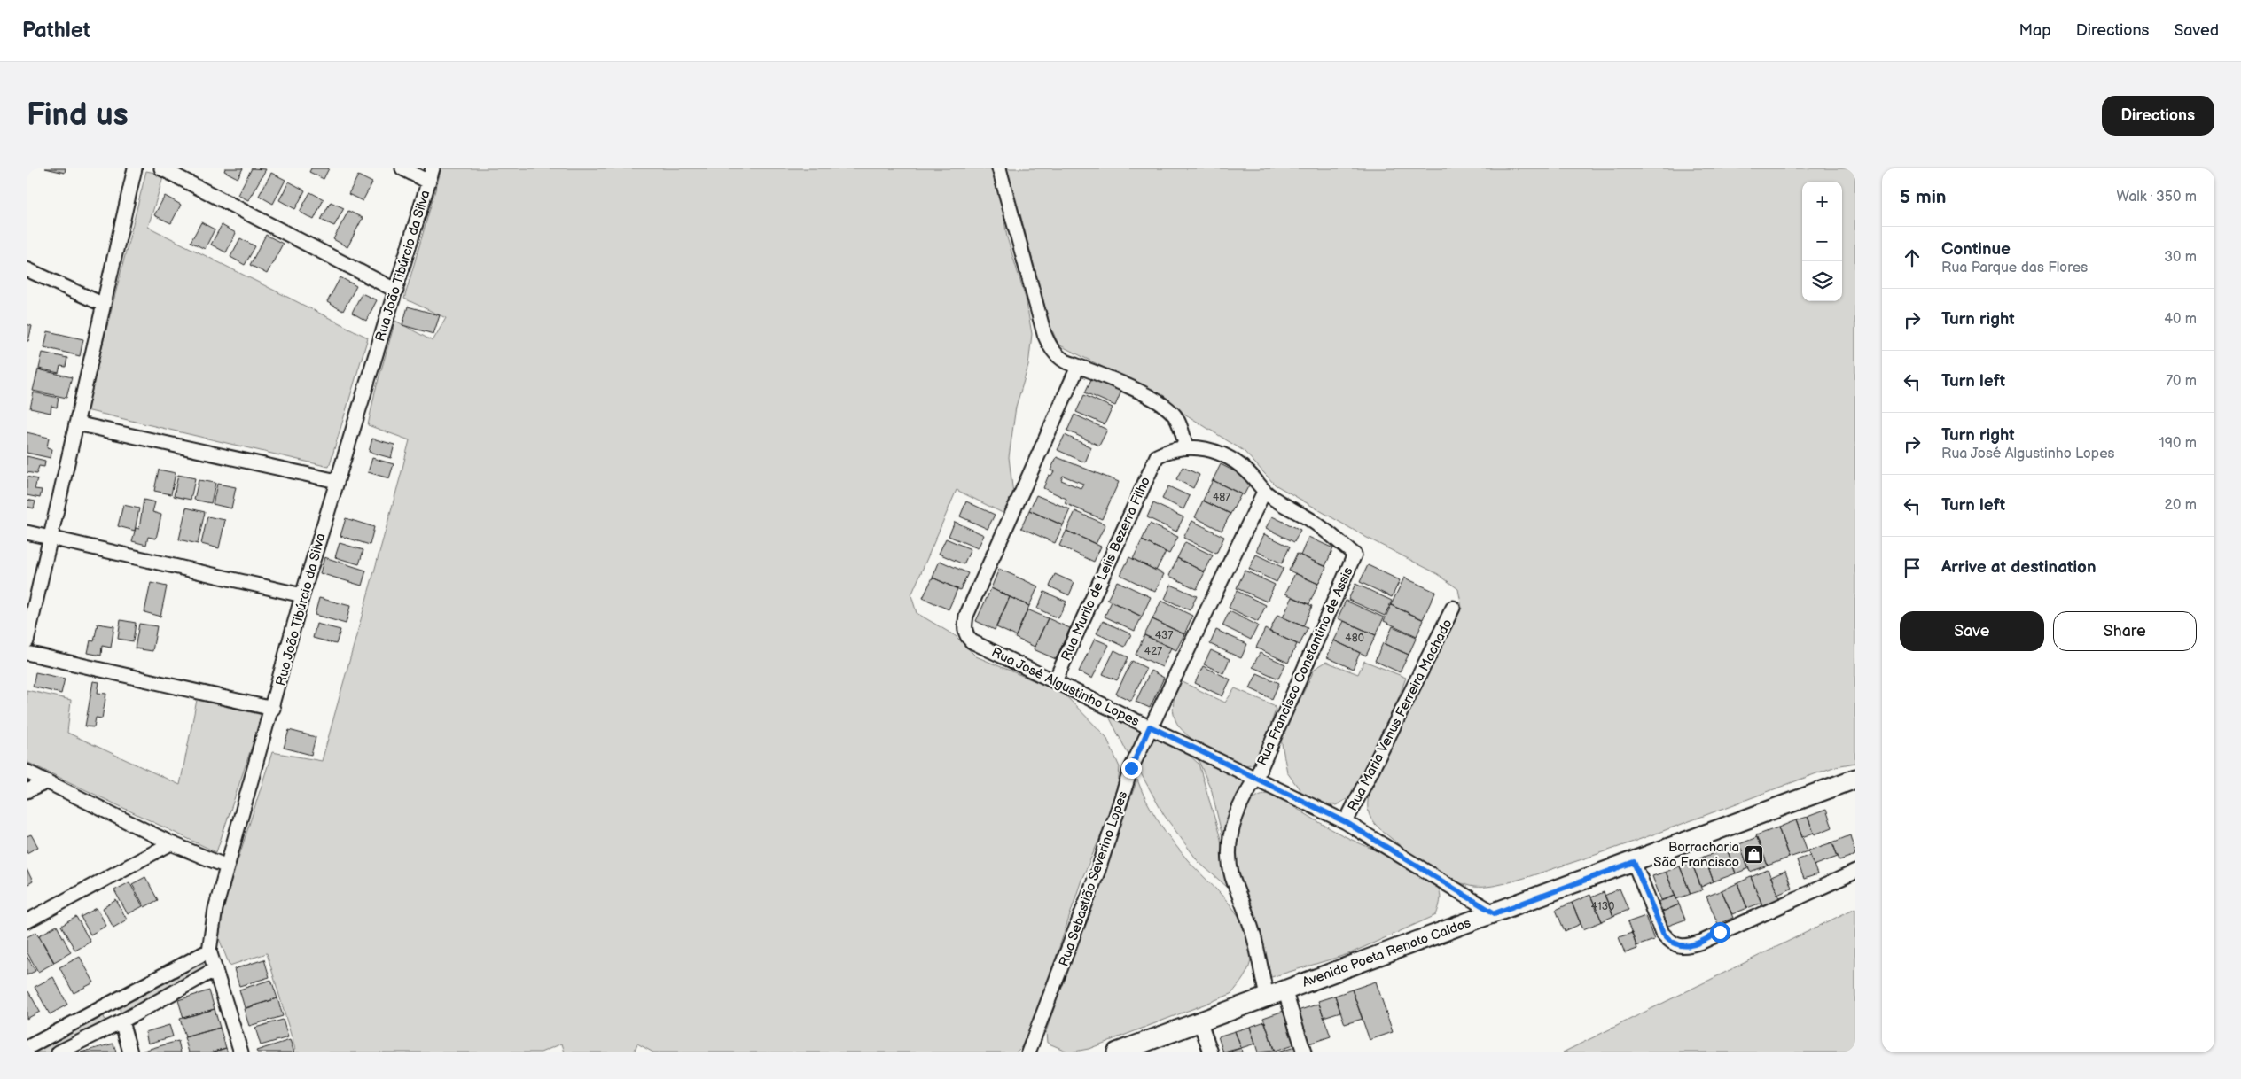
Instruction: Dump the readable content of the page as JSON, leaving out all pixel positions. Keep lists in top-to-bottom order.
{
  "streets": {
    "main road": ["Avenida Poeta Renato Caldas"],
    "street": [
      "Rua João Tibúrcio da Silva",
      "Rua Murilo de Lelis Bezerra Filho",
      "Rua Francisco Constantino de Assis",
      "Rua José Algustinho Lopes",
      "Rua Maria Venus Ferreira Machado",
      "Rua Sebastião Severino Lopes"
    ]
  },
  "crossings": [
    ["Rua Murilo de Lelis Bezerra Filho", "Rua José Algustinho Lopes"],
    ["Rua Francisco Constantino de Assis", "Rua José Algustinho Lopes"],
    ["Rua Francisco Constantino de Assis", "Rua Sebastião Severino Lopes"],
    ["Rua Francisco Constantino de Assis", "Avenida Poeta Renato Caldas"],
    ["Rua José Algustinho Lopes", "Rua Maria Venus Ferreira Machado"],
    ["Rua José Algustinho Lopes", "Rua Sebastião Severino Lopes"],
    ["Rua José Algustinho Lopes", "Avenida Poeta Renato Caldas"]
  ],
  "places": {
    "shop": ["Borracharia São Francisco"]
  },
  "house_numbers": [
    "487",
    "437",
    "480",
    "427",
    "4130"
  ],
  "page": {
    "header": "Pathlet",
    "nav": ["Map", "Directions", "Saved"],
    "buttons": [
      "Directions",
      ["Save", "Share"]
    ],
    "title": "Find us",
    "heading": ["5 min", "Walk · 350 m"],
    "map_buttons": ["+", "−"],
    "list": [
      ["Continue", "Rua Parque das Flores", "30 m"],
      ["Turn right", "40 m"],
      ["Turn left", "70 m"],
      ["Turn right", "Rua José Algustinho Lopes", "190 m"],
      ["Turn left", "20 m"],
      "Arrive at destination"
    ]
  }
}
